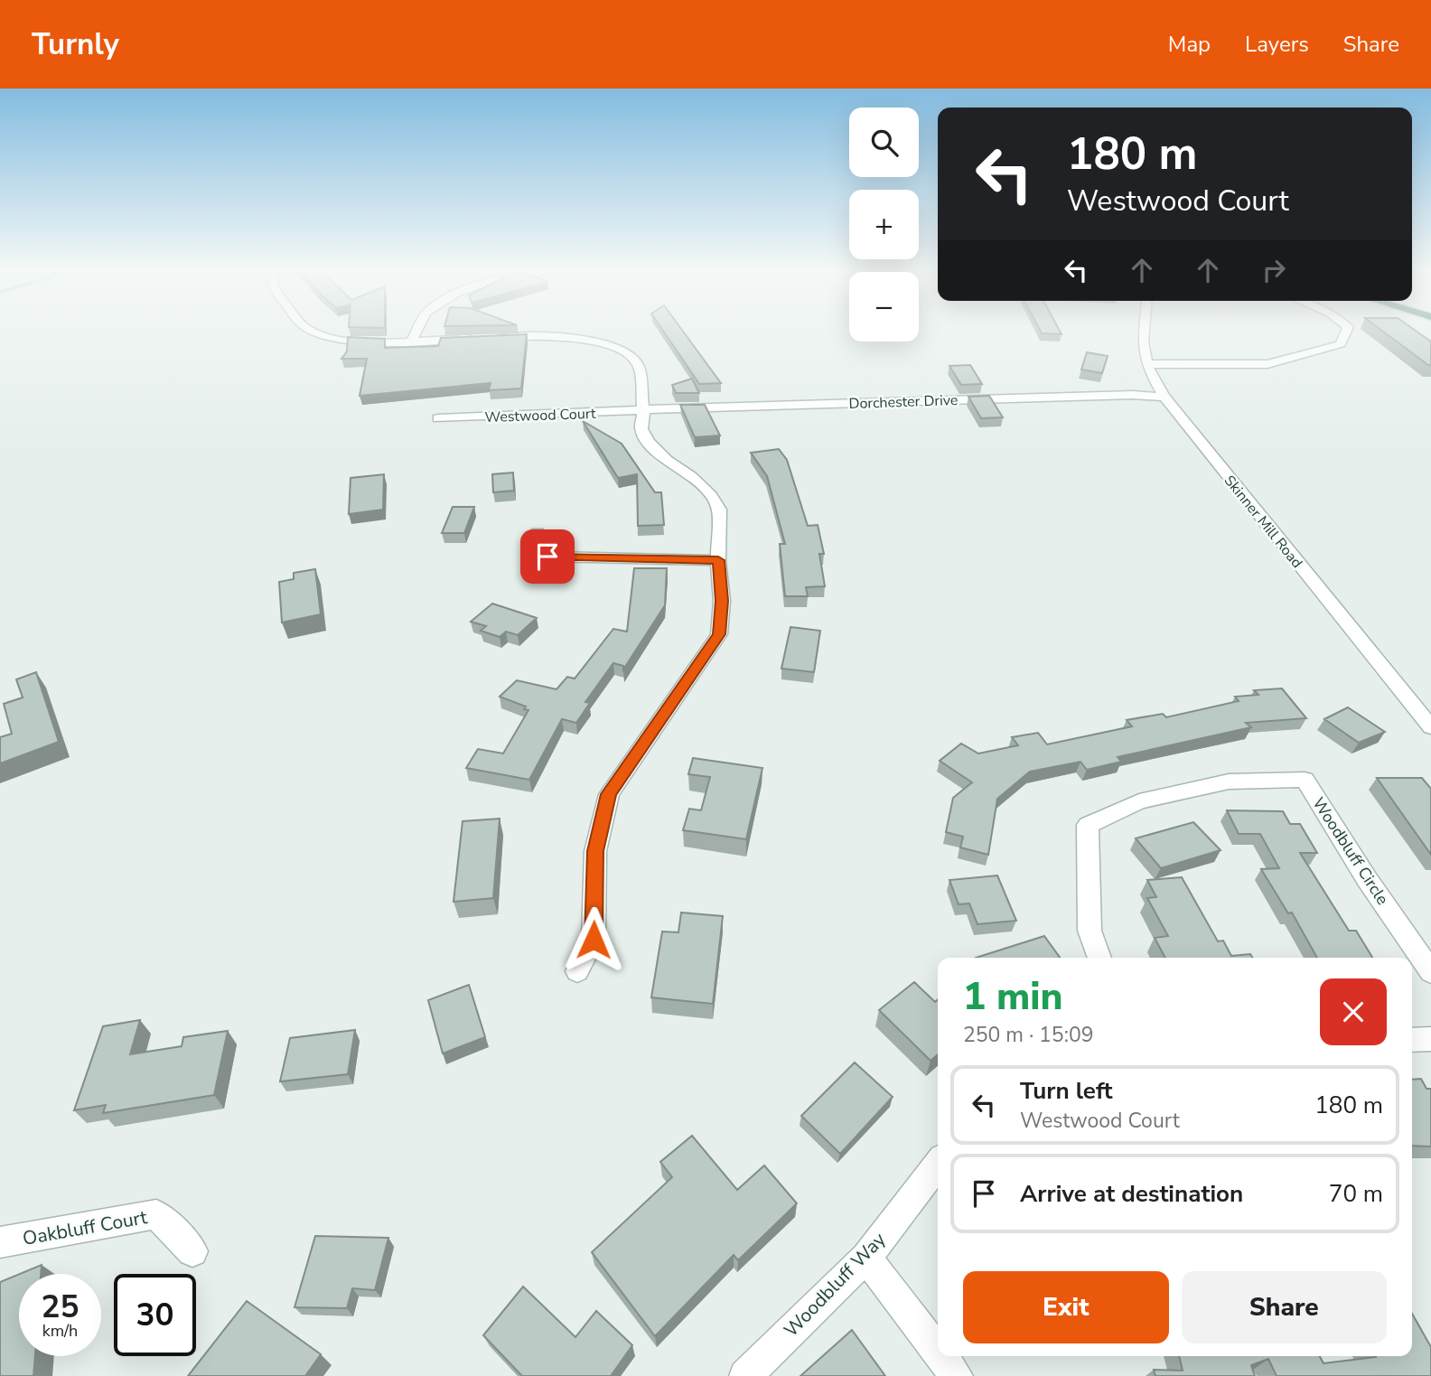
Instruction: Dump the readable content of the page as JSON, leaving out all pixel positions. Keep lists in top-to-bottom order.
{
  "streets": {
    "street": [
      "Dorchester Drive",
      "Westwood Court",
      "Skinner Mill Road",
      "Woodbluff Circle",
      "Oakbluff Court",
      "Woodbluff Way"
    ]
  },
  "crossings": [
    ["Dorchester Drive", "Westwood Court"],
    ["Dorchester Drive", "Skinner Mill Road"]
  ],
  "page": {
    "header": "Turnly",
    "nav": ["Map", "Layers", "Share"],
    "map_buttons": ["+", "−"],
    "turn": ["180 m", "Westwood Court"],
    "heading": ["1 min", "250 m · 15:09"],
    "list": [
      {
        "name": "Turn left",
        "note": "Westwood Court",
        "value": "180 m"
      },
      {
        "name": "Arrive at destination",
        "value": "70 m"
      }
    ],
    "buttons": ["Exit", "Share"],
    "speed": "25 km/h",
    "limit": "30"
  }
}
